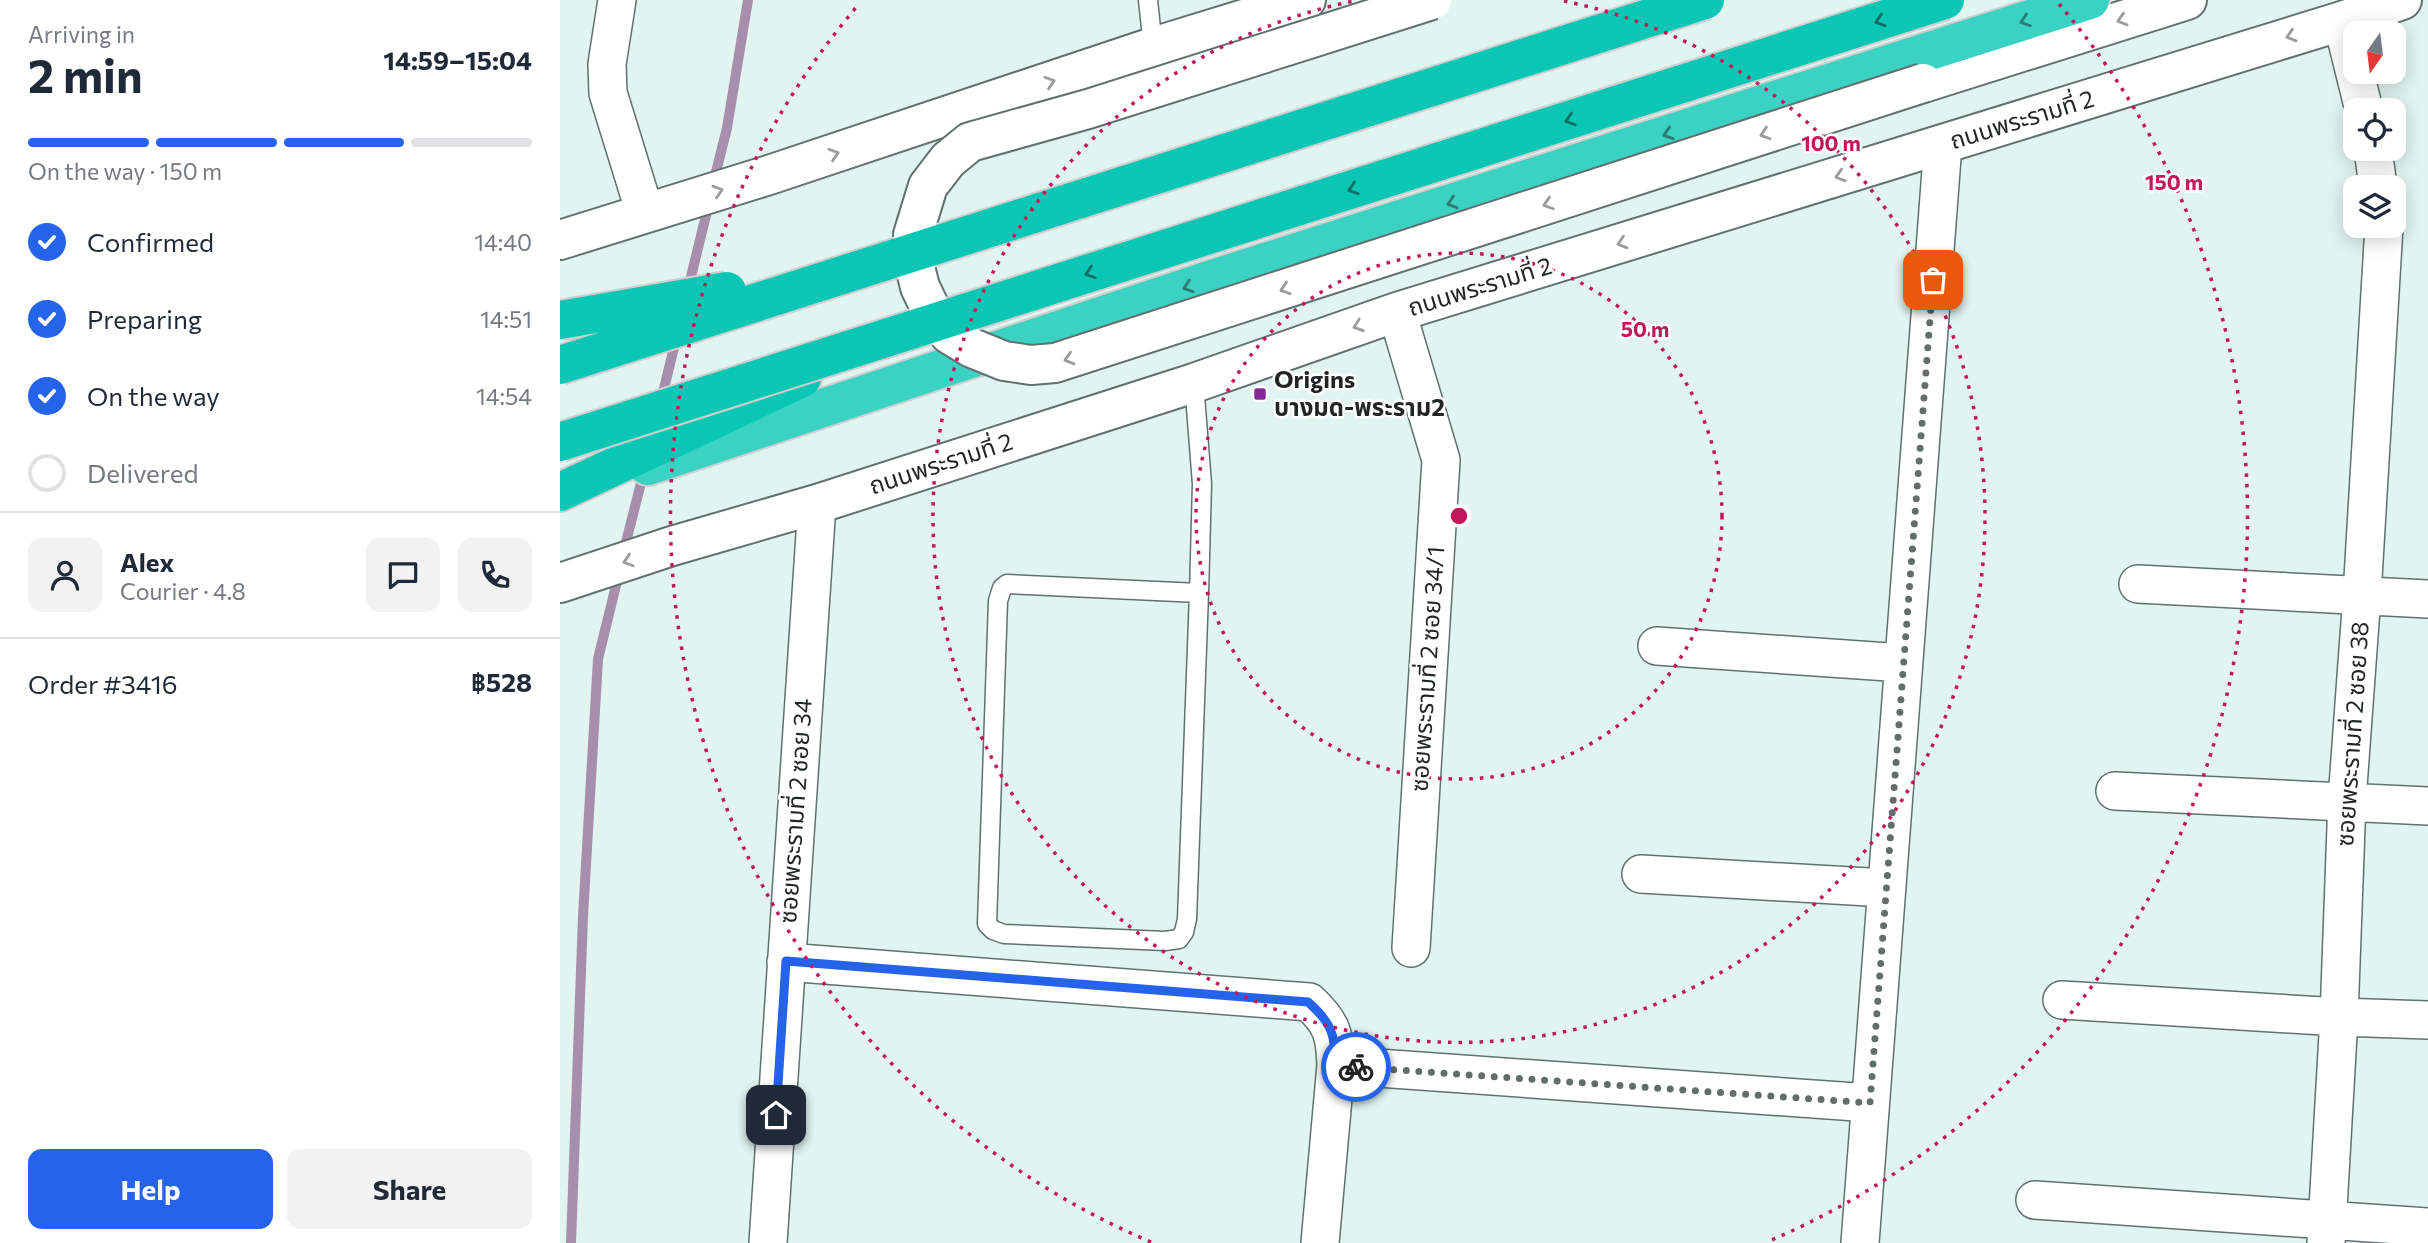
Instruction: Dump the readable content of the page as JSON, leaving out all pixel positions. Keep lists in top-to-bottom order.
{
  "streets": {
    "main road": ["ถนนพระรามที่ 2"],
    "street": ["ซอยพระรามที่ 2 ซอย 34/1", "ซอยพระรามที่ 2 ซอย 38", "ซอยพระรามที่ 2 ซอย 34"]
  },
  "crossings": [
    ["ถนนพระรามที่ 2", "ซอยพระรามที่ 2 ซอย 34/1"],
    ["ถนนพระรามที่ 2", "ซอยพระรามที่ 2 ซอย 34"]
  ],
  "one_way": ["ถนนพระรามที่ 2"],
  "places": {
    "transit": ["Origins บางมด-พระราม2"]
  },
  "north": "bottom",
  "page": {
    "heading": ["2 min", "Arriving in", "14:59–15:04"],
    "panel": [
      "Alex",
      "Courier · 4.8",
      "Order #3416",
      "฿528"
    ],
    "bar": "On the way · 150 m",
    "list": [
      ["Confirmed", "14:40"],
      ["Preparing", "14:51"],
      ["On the way", "14:54"],
      "Delivered"
    ],
    "buttons": ["Help", "Share"]
  },
  "rings": ["100 m", "150 m", "50 m"]
}
